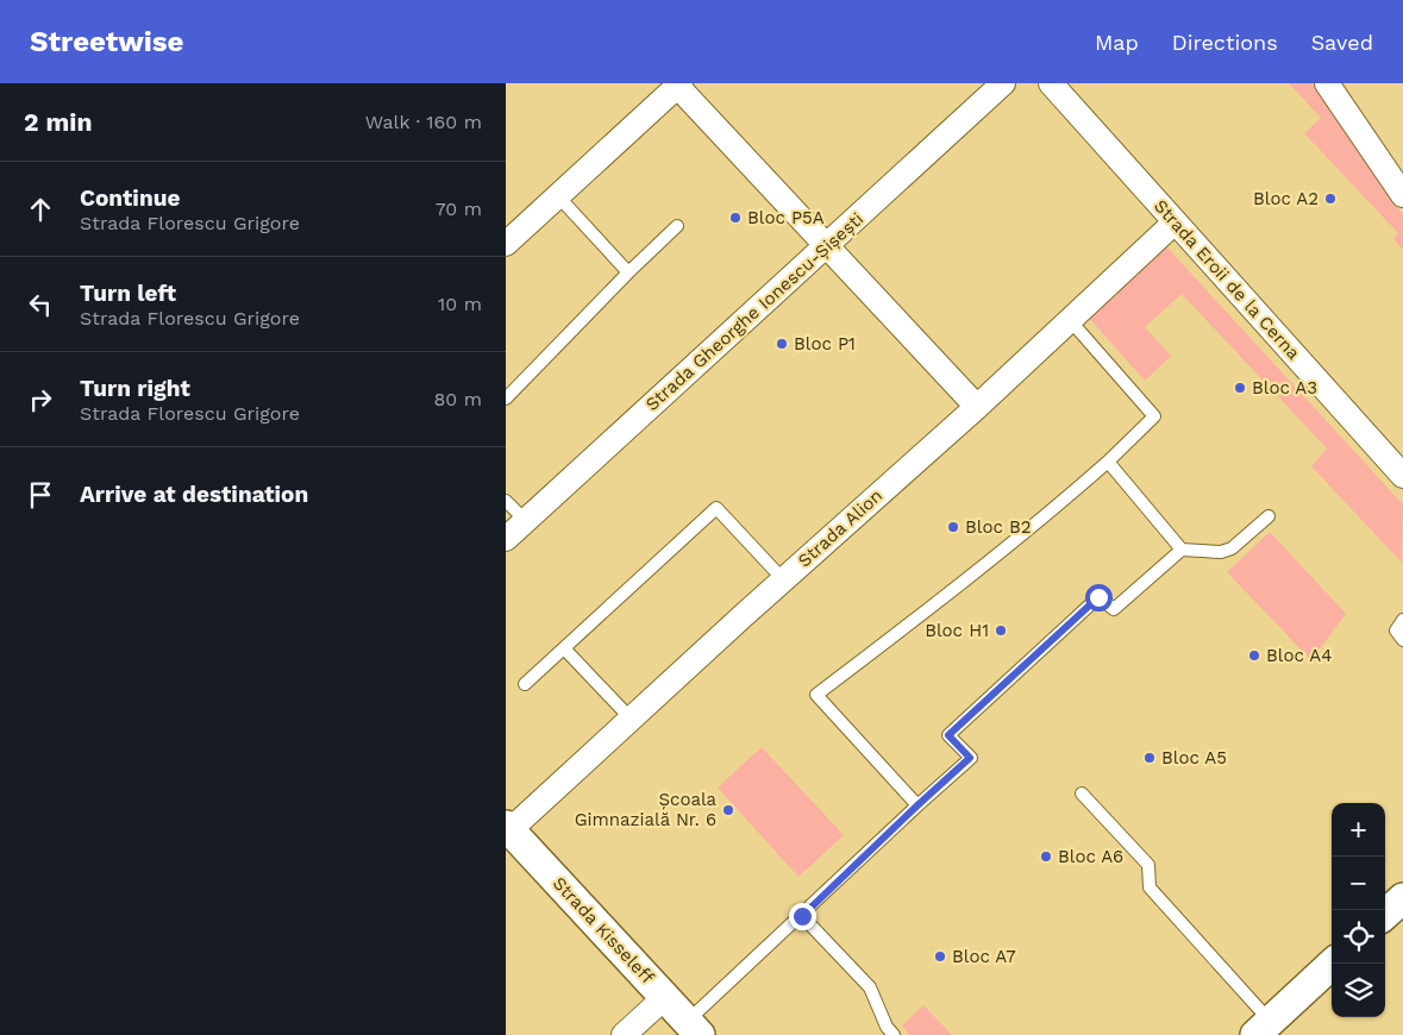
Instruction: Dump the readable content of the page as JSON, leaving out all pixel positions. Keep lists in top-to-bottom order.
{
  "streets": {
    "street": [
      "Strada Eroii de la Cerna",
      "Strada Gheorghe Ionescu-Șișești",
      "Strada Alion",
      "Strada Kisseleff"
    ]
  },
  "crossings": [
    ["Strada Eroii de la Cerna", "Strada Alion"],
    ["Strada Alion", "Strada Kisseleff"]
  ],
  "places": [
    "Bloc A2",
    "Bloc P5A",
    "Bloc P1",
    "Bloc A3",
    "Bloc B2",
    "Bloc H1",
    "Bloc A4",
    "Bloc A5",
    "Școala Gimnazială Nr. 6",
    "Bloc A6",
    "Bloc A7"
  ],
  "page": {
    "header": "Streetwise",
    "nav": ["Map", "Directions", "Saved"],
    "heading": ["2 min", "Walk · 160 m"],
    "list": [
      ["Continue", "Strada Florescu Grigore", "70 m"],
      ["Turn left", "Strada Florescu Grigore", "10 m"],
      ["Turn right", "Strada Florescu Grigore", "80 m"],
      "Arrive at destination"
    ],
    "map_buttons": ["+", "−"]
  }
}
